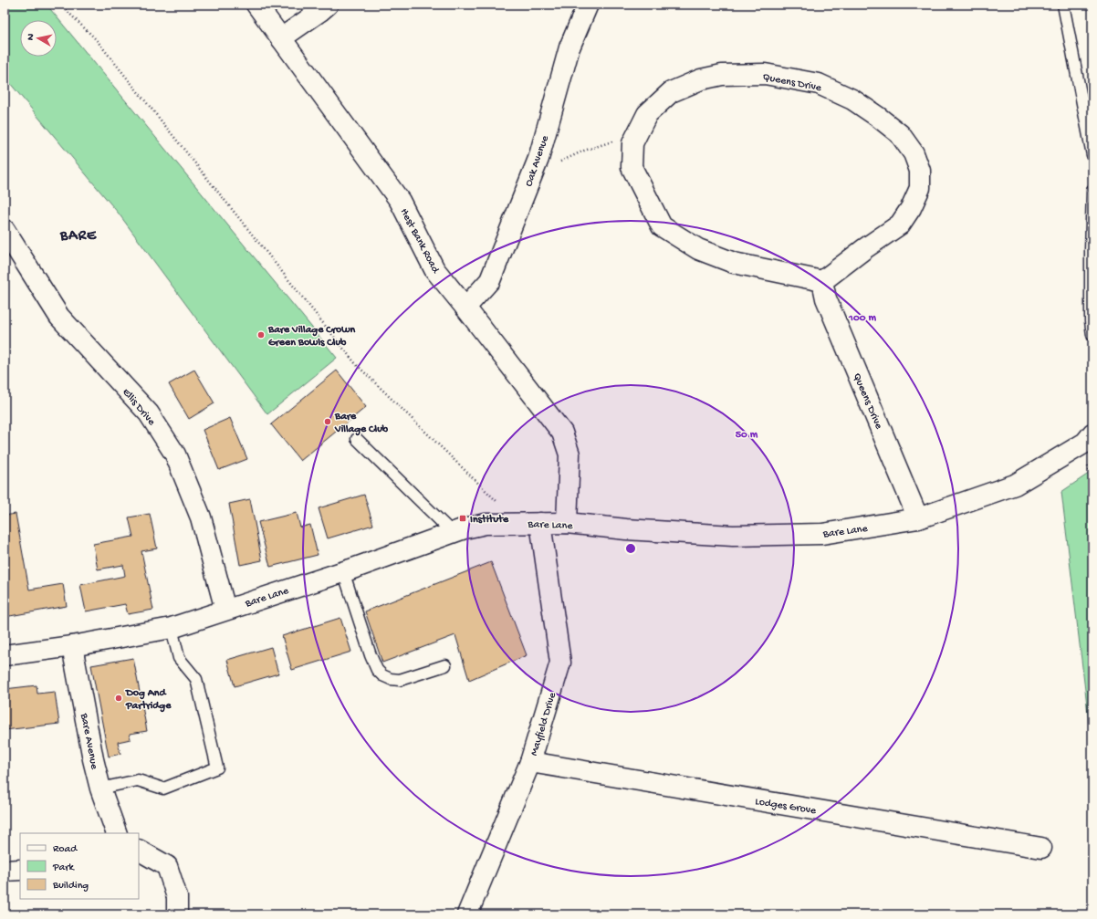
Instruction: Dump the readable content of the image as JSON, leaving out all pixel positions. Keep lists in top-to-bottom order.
{
  "streets": {
    "street": [
      "Queens Drive",
      "Oak Avenue",
      "Hest Bank Road",
      "Ellis Drive",
      "Bare Lane",
      "Mayfield Drive",
      "Bare Avenue",
      "Lodges Grove"
    ]
  },
  "crossings": [
    ["Queens Drive", "Bare Lane"],
    ["Oak Avenue", "Hest Bank Road"],
    ["Hest Bank Road", "Bare Lane"],
    ["Ellis Drive", "Bare Lane"],
    ["Bare Lane", "Mayfield Drive"],
    ["Bare Lane", "Bare Avenue"],
    ["Mayfield Drive", "Lodges Grove"]
  ],
  "districts": ["BARE"],
  "places": {
    "other": ["Bare Village Crown Green Bowls Club", "Bare Village Club", "Dog And Partridge"],
    "transit": ["Institute"]
  },
  "legend": ["Road", "Park", "Building"],
  "north": "left",
  "rings": ["100 m", "50 m"]
}
